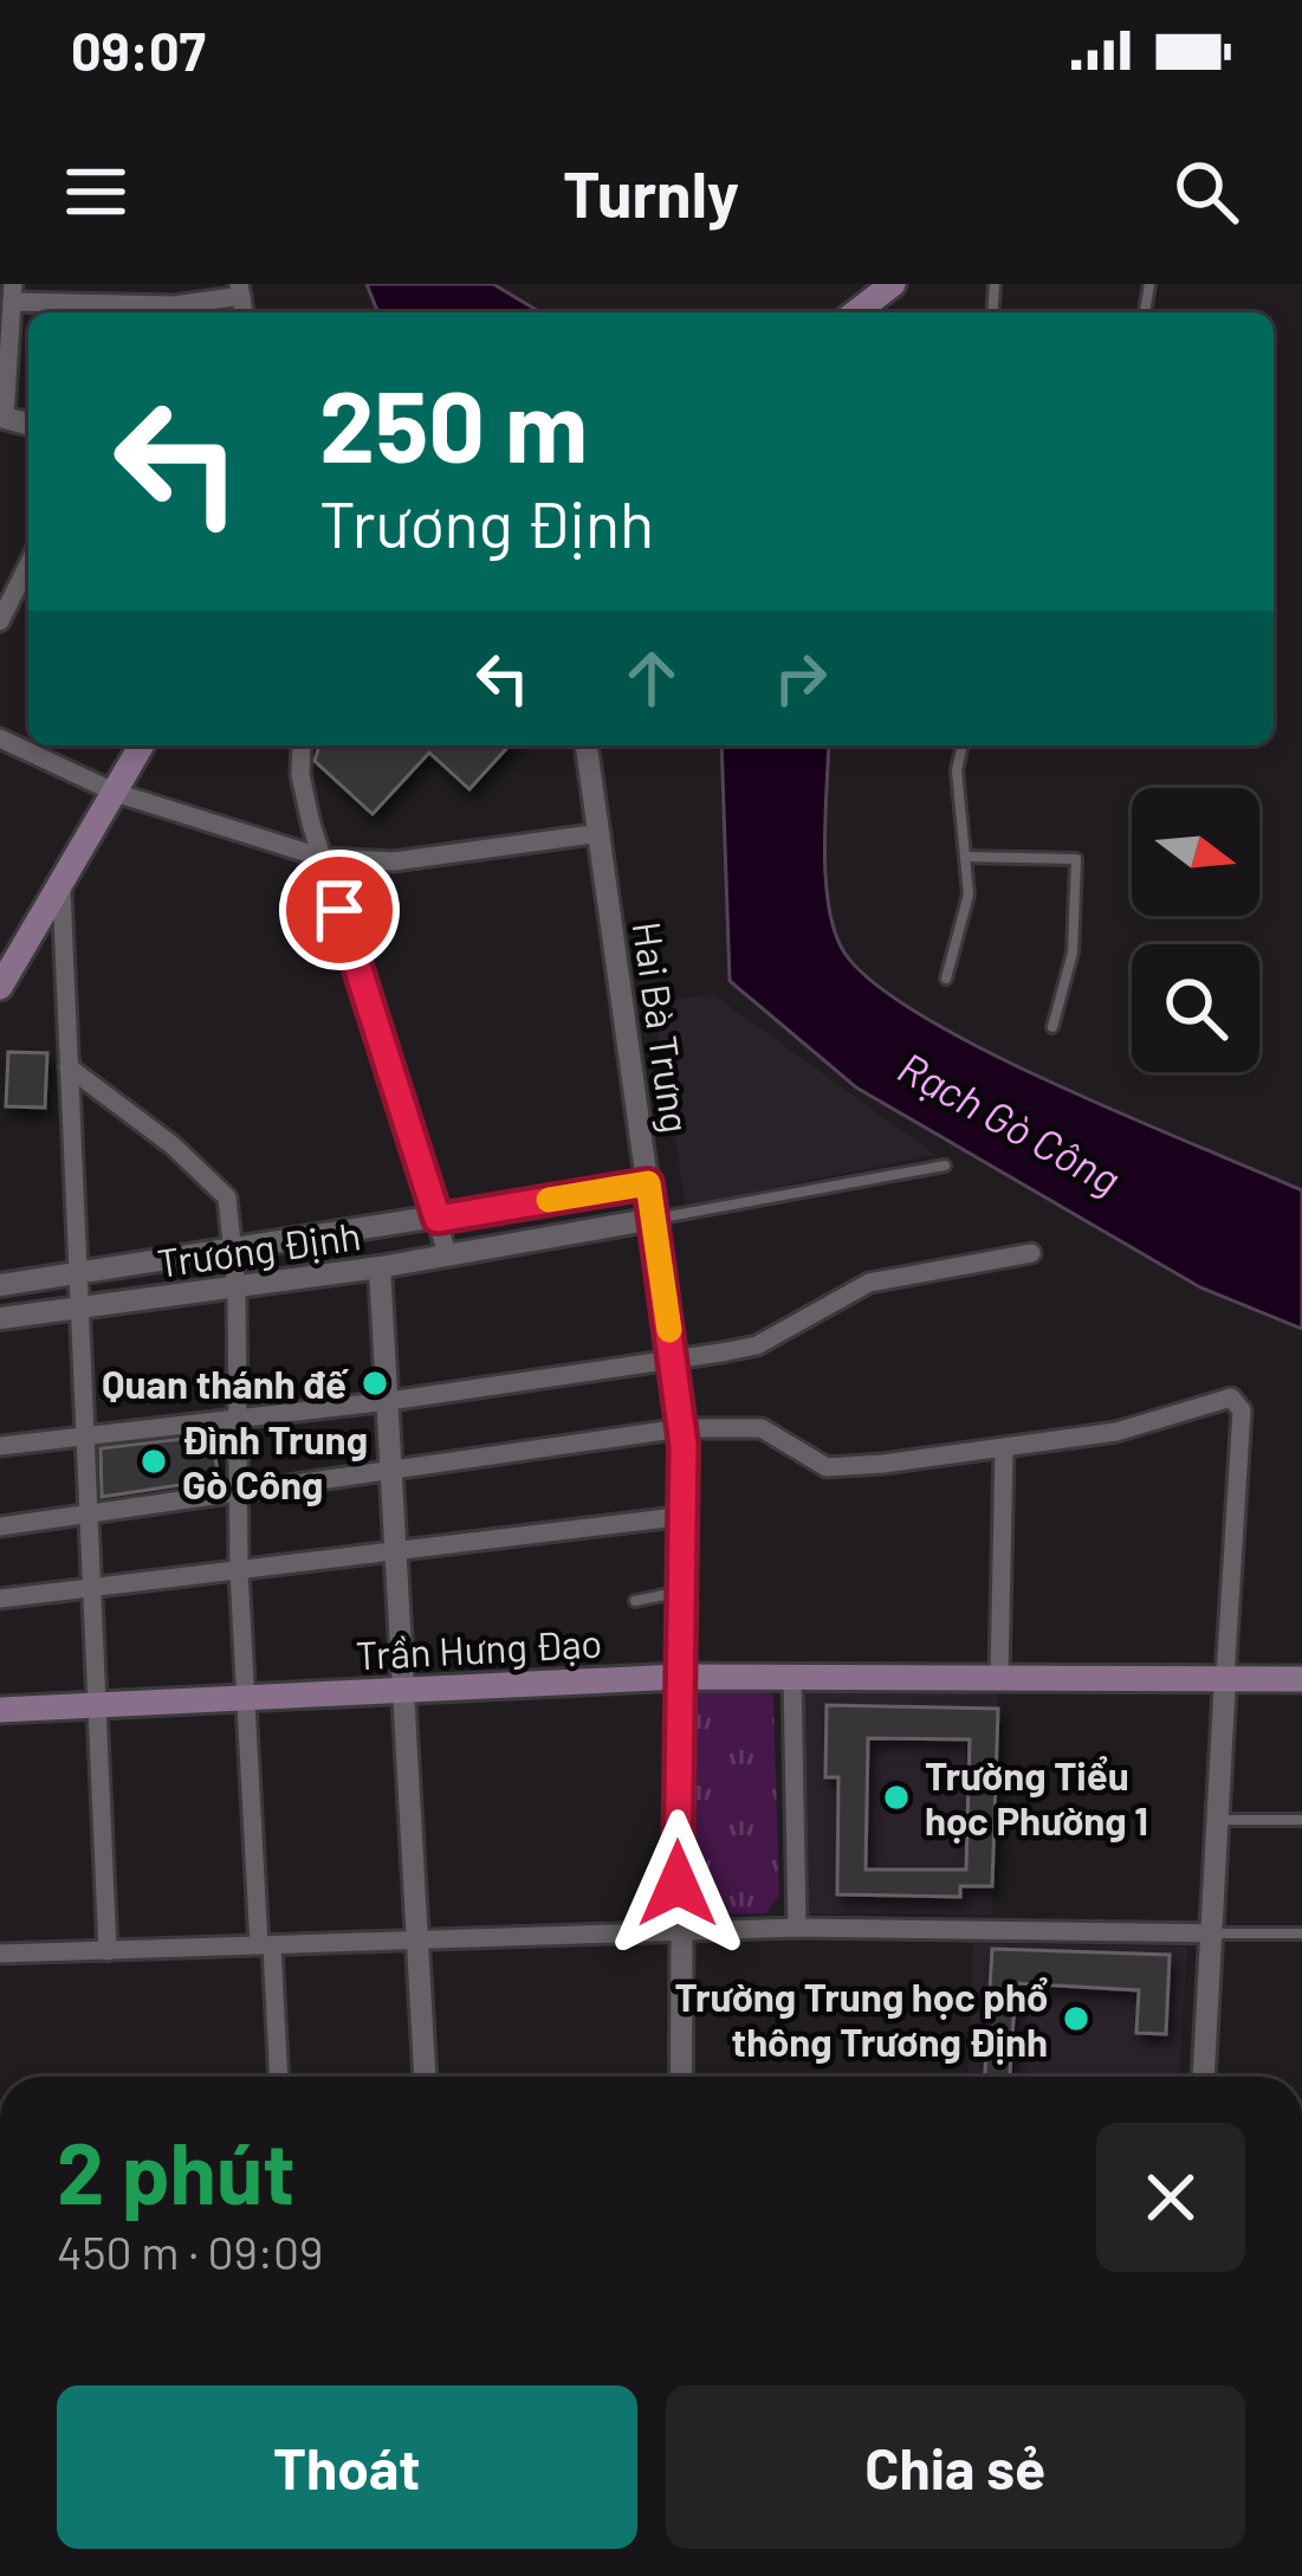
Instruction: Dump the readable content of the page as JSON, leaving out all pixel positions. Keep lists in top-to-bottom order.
{
  "streets": {
    "main road": ["Trần Hưng Đạo"],
    "street": ["Hai Bà Trưng", "Trương Định"]
  },
  "crossings": [
    ["Hai Bà Trưng", "Trương Định"],
    ["Hai Bà Trưng", "Trần Hưng Đạo"]
  ],
  "water": ["Rạch Gò Công"],
  "places": [
    "Quan thánh đế",
    "Đình Trung Gò Công",
    "Trường Tiểu học Phường 1",
    "Trường Trung học phổ thông Trương Định"
  ],
  "north": "right",
  "page": {
    "status": "09:07",
    "header": "Turnly",
    "turn": ["250 m", "Trương Định"],
    "heading": ["2 phút", "450 m · 09:09"],
    "buttons": ["Thoát", "Chia sẻ"]
  }
}
